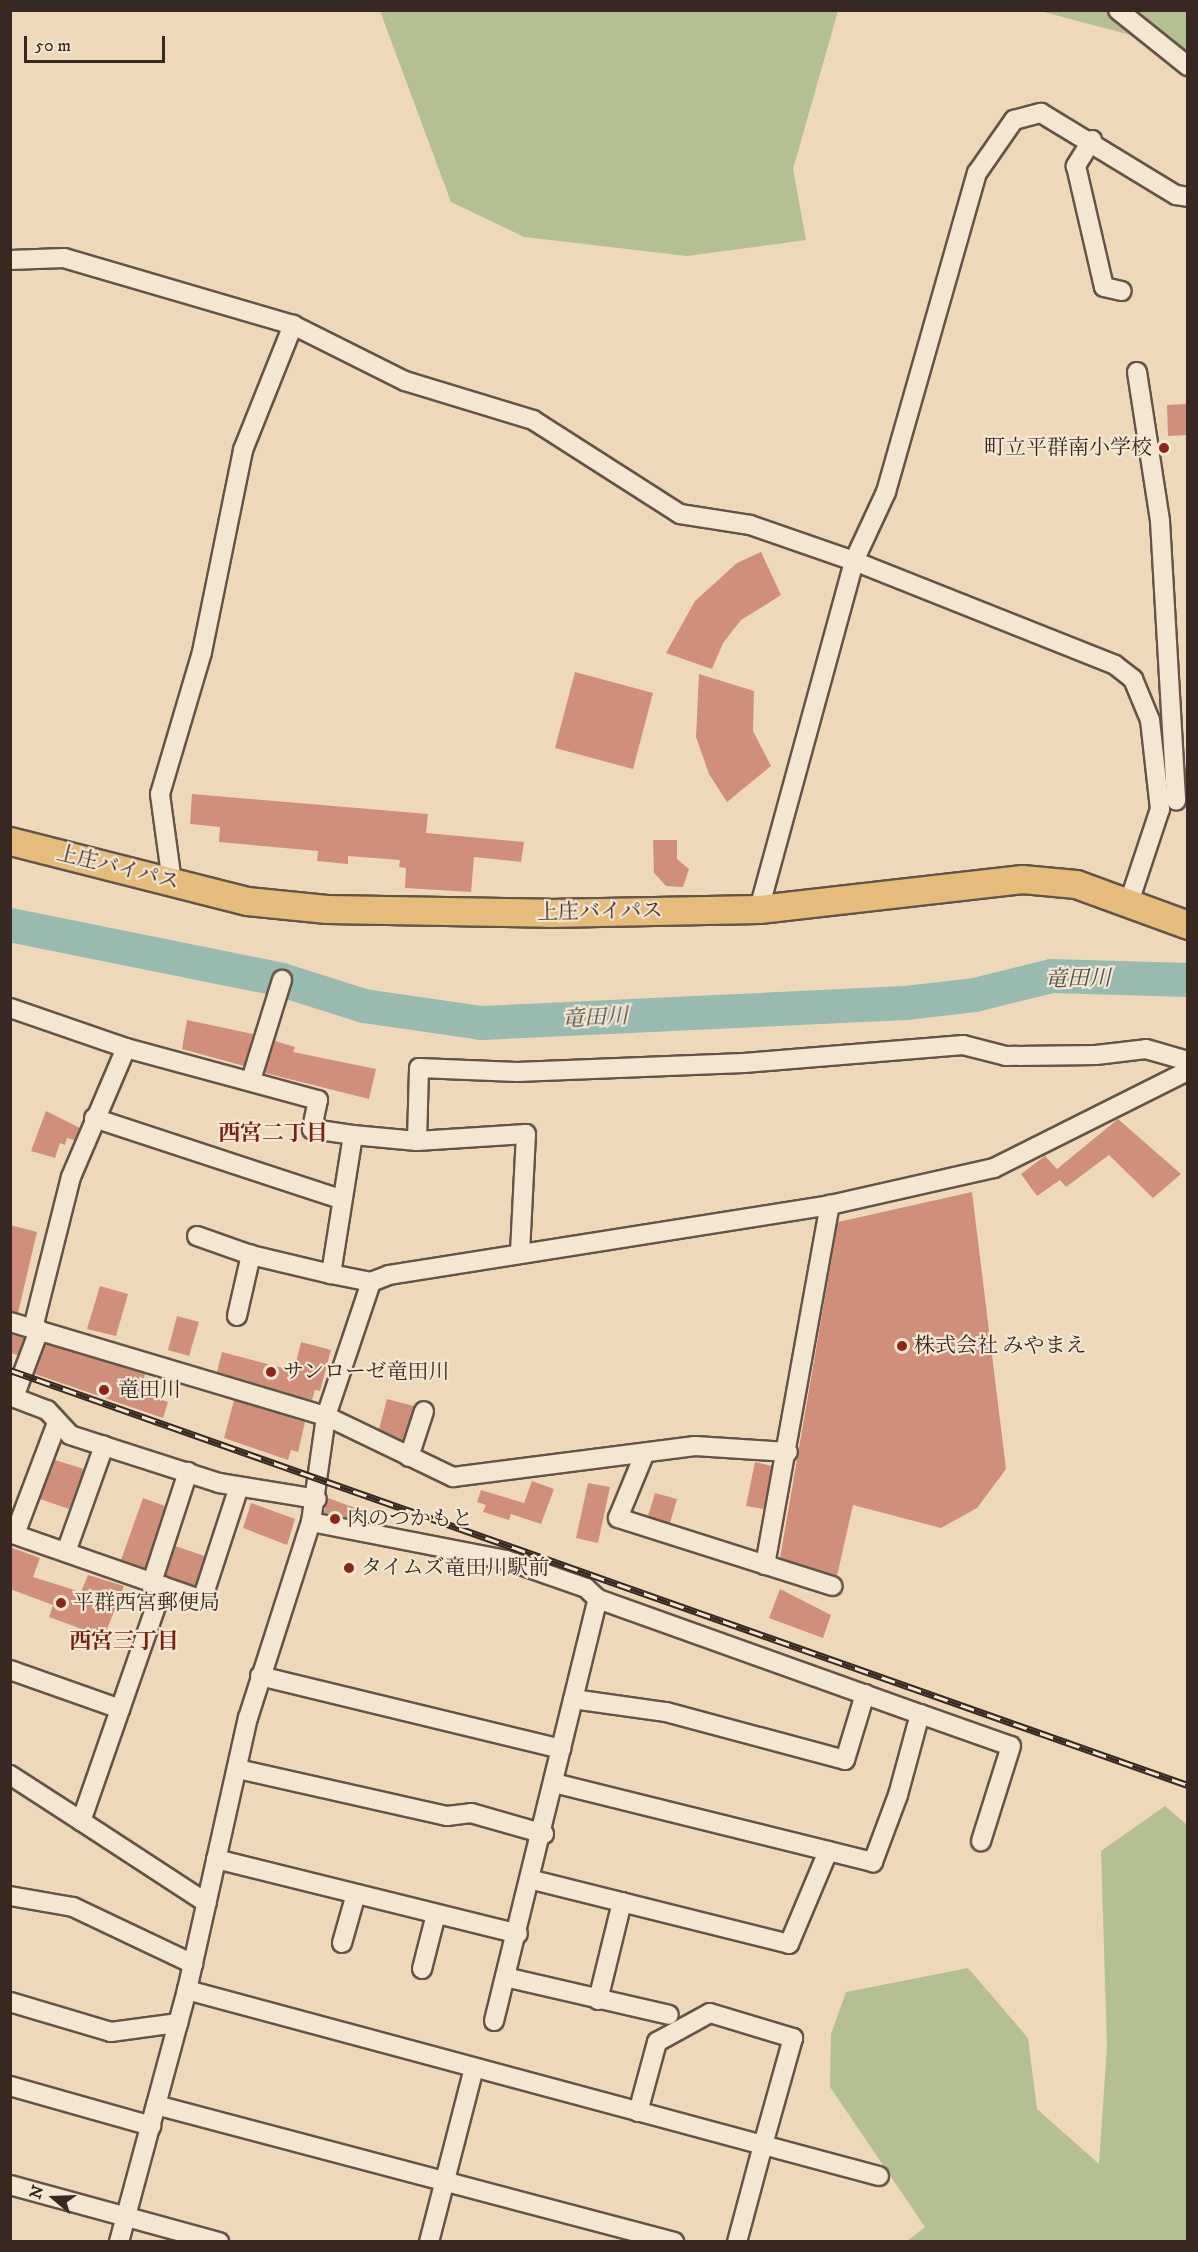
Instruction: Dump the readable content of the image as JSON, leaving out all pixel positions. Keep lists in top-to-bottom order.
{
  "streets": {
    "highway": ["上庄バイパス"]
  },
  "districts": ["西宮二丁目", "西宮三丁目"],
  "water": ["竜田川"],
  "places": [
    "町立平群南小学校",
    "株式会社 みやまえ",
    "サンローゼ竜田川",
    "竜田川",
    "肉のつかもと",
    "タイムズ竜田川駅前",
    "平群西宮郵便局"
  ],
  "scale_bar": "50 m",
  "north": "left"
}
